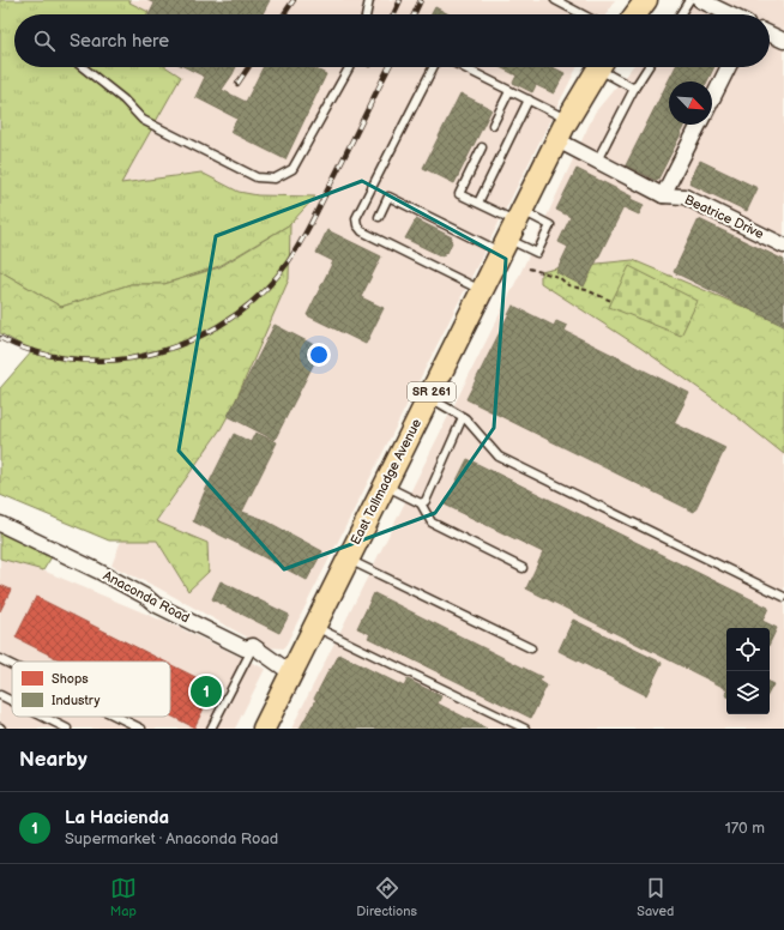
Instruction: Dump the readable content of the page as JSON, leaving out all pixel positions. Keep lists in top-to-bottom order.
{
  "streets": {
    "main road": ["SR 261", "East Tallmadge Avenue"],
    "street": ["Beatrice Drive", "Anaconda Road"]
  },
  "crossings": [
    ["Beatrice Drive", "East Tallmadge Avenue"],
    ["East Tallmadge Avenue", "Anaconda Road"]
  ],
  "legend": ["Shops", "Industry"],
  "north": "bottom right",
  "page": {
    "search": "Search here",
    "pins": "1",
    "heading": "Nearby",
    "list": [
      {
        "mark": "1",
        "name": "La Hacienda",
        "note": "Supermarket · Anaconda Road",
        "value": "170 m"
      }
    ],
    "nav": ["Map", "Directions", "Saved"]
  }
}
